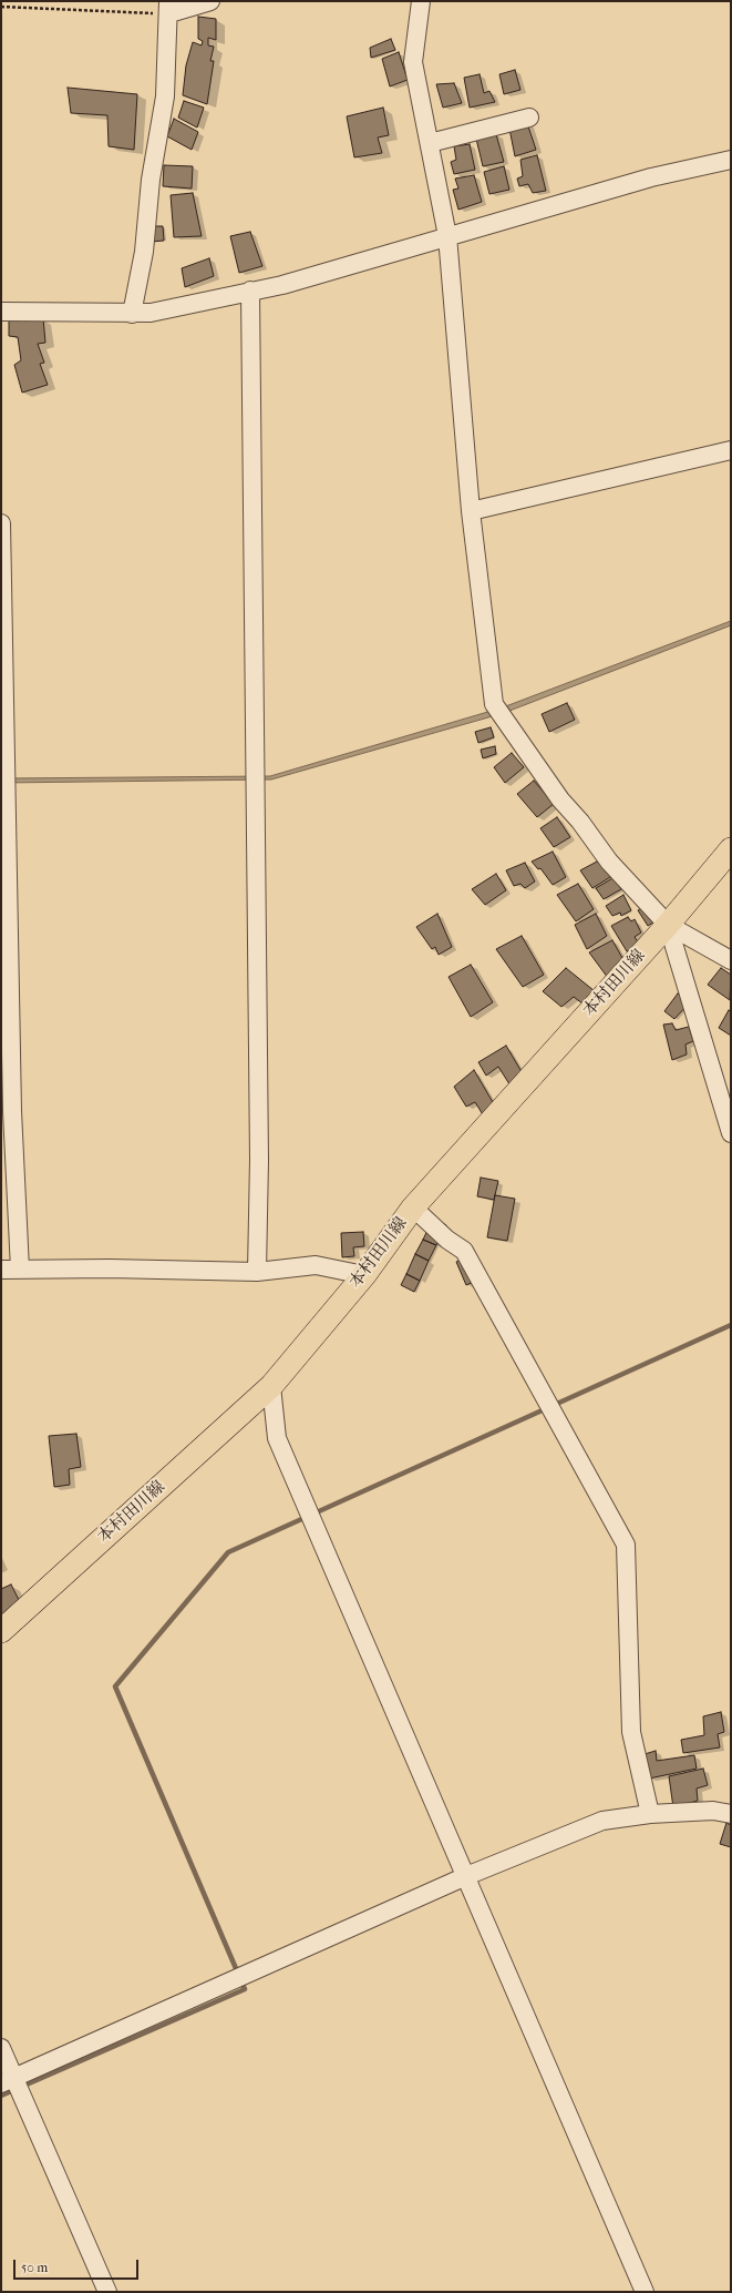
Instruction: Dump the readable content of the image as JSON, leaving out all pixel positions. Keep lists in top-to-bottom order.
{
  "streets": {
    "main road": ["本村田川線"]
  },
  "scale_bar": "50 m"
}
